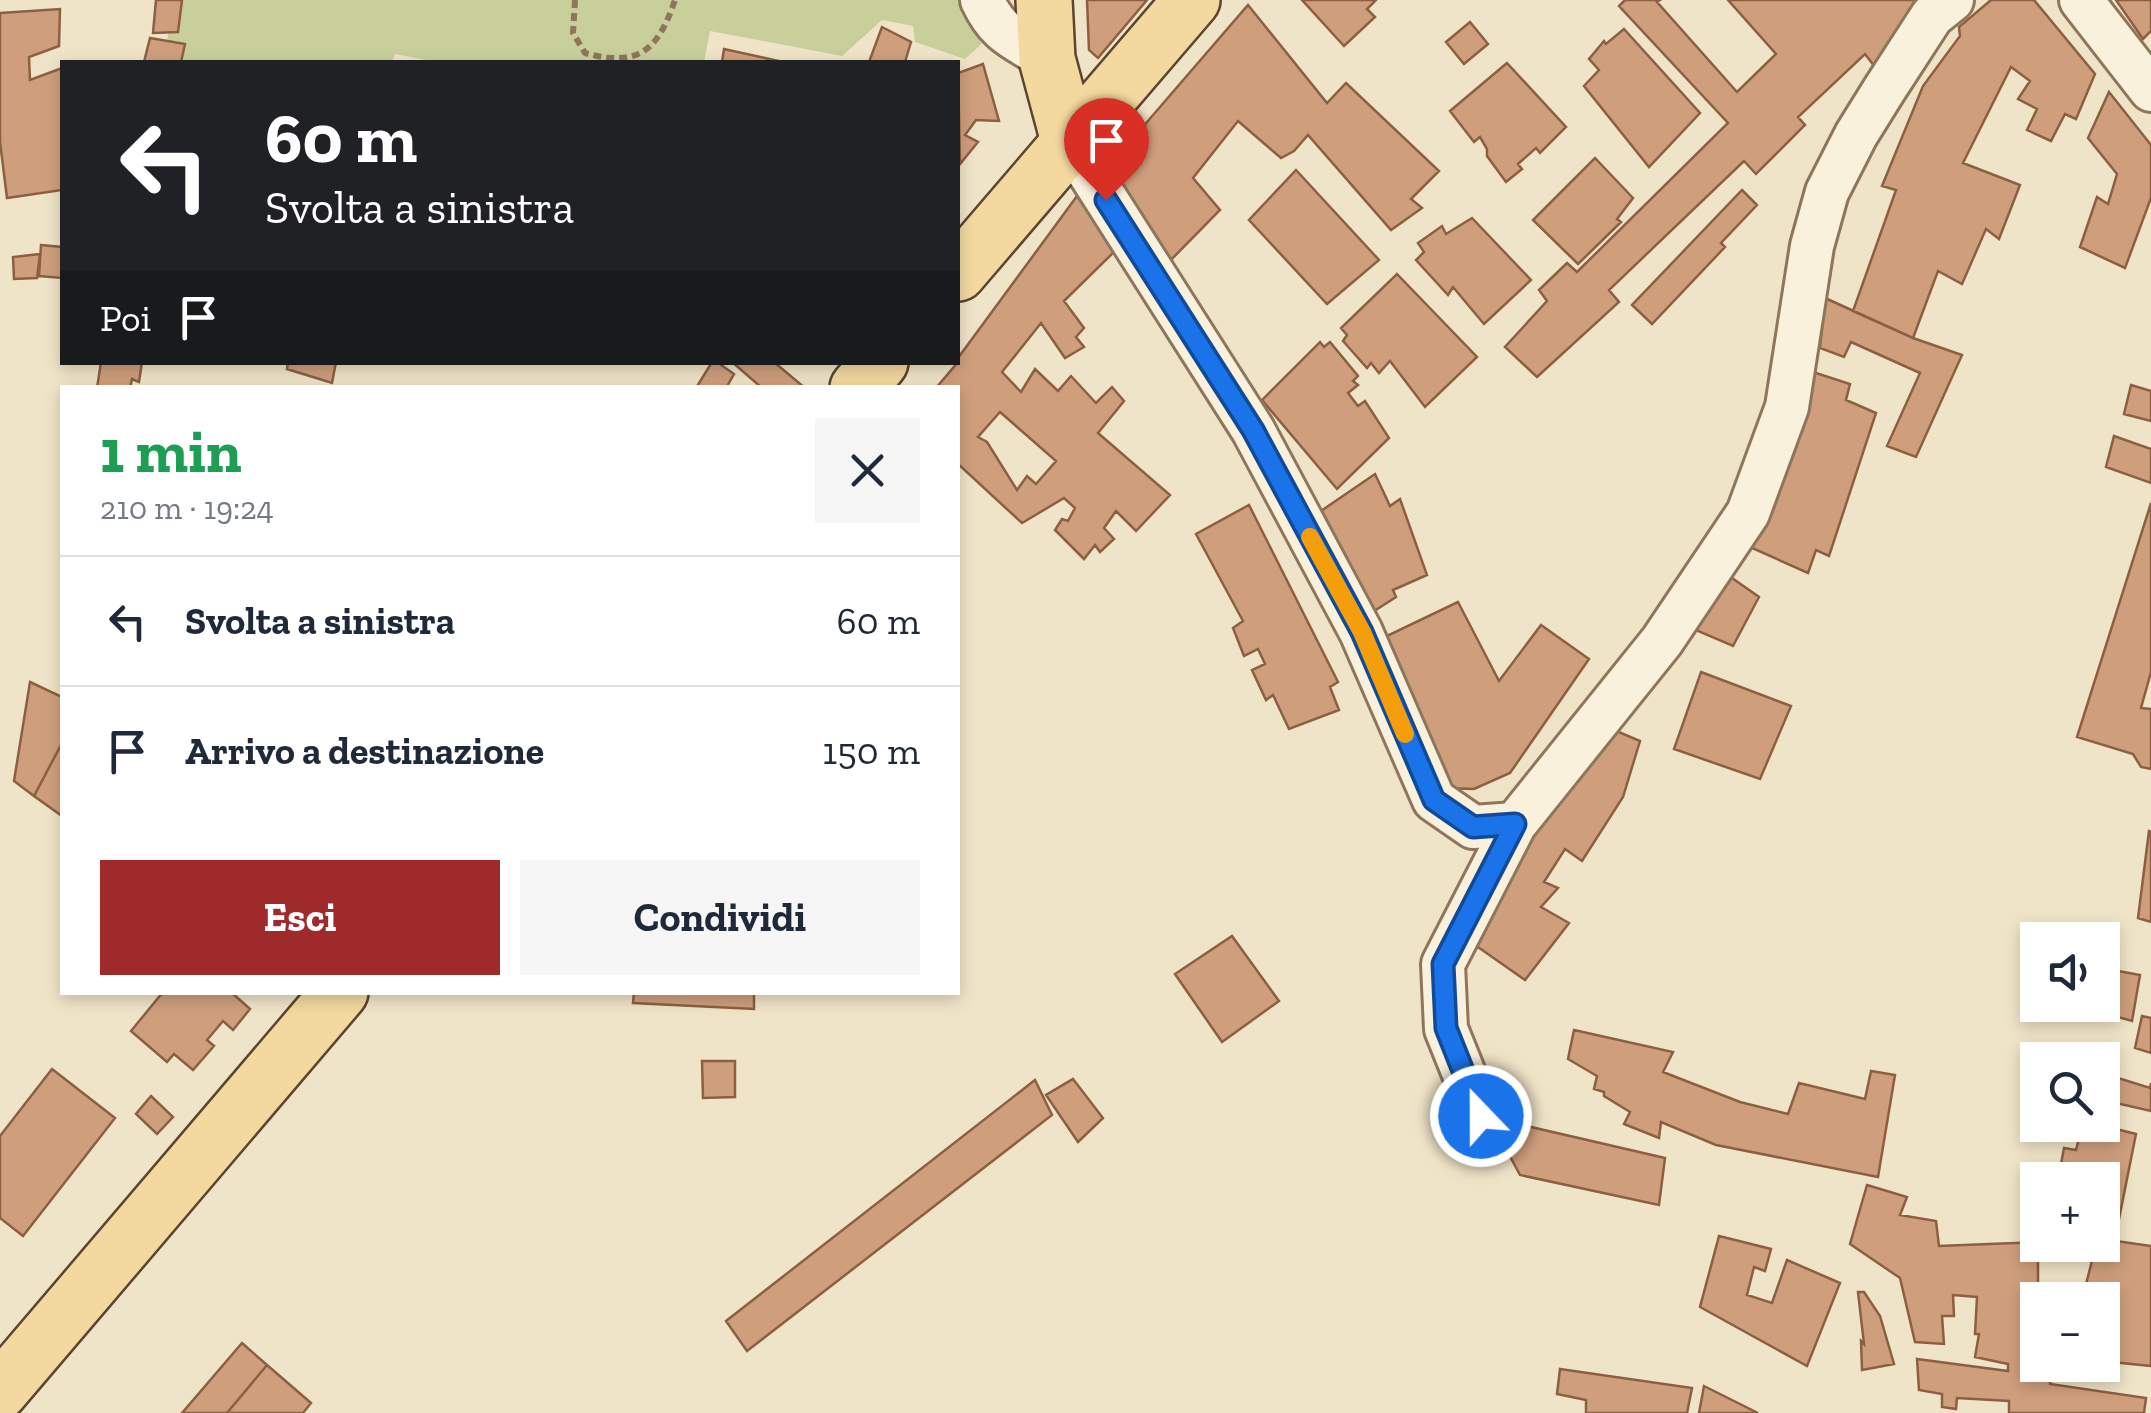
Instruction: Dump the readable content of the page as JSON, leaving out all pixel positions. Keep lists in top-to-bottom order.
{
  "page": {
    "turn": ["60 m", "Svolta a sinistra"],
    "then": "Poi",
    "heading": ["1 min", "210 m · 19:24"],
    "list": [
      {
        "name": "Svolta a sinistra",
        "value": "60 m"
      },
      {
        "name": "Arrivo a destinazione",
        "value": "150 m"
      }
    ],
    "buttons": ["Esci", "Condividi"],
    "map_buttons": ["+", "−"]
  }
}
